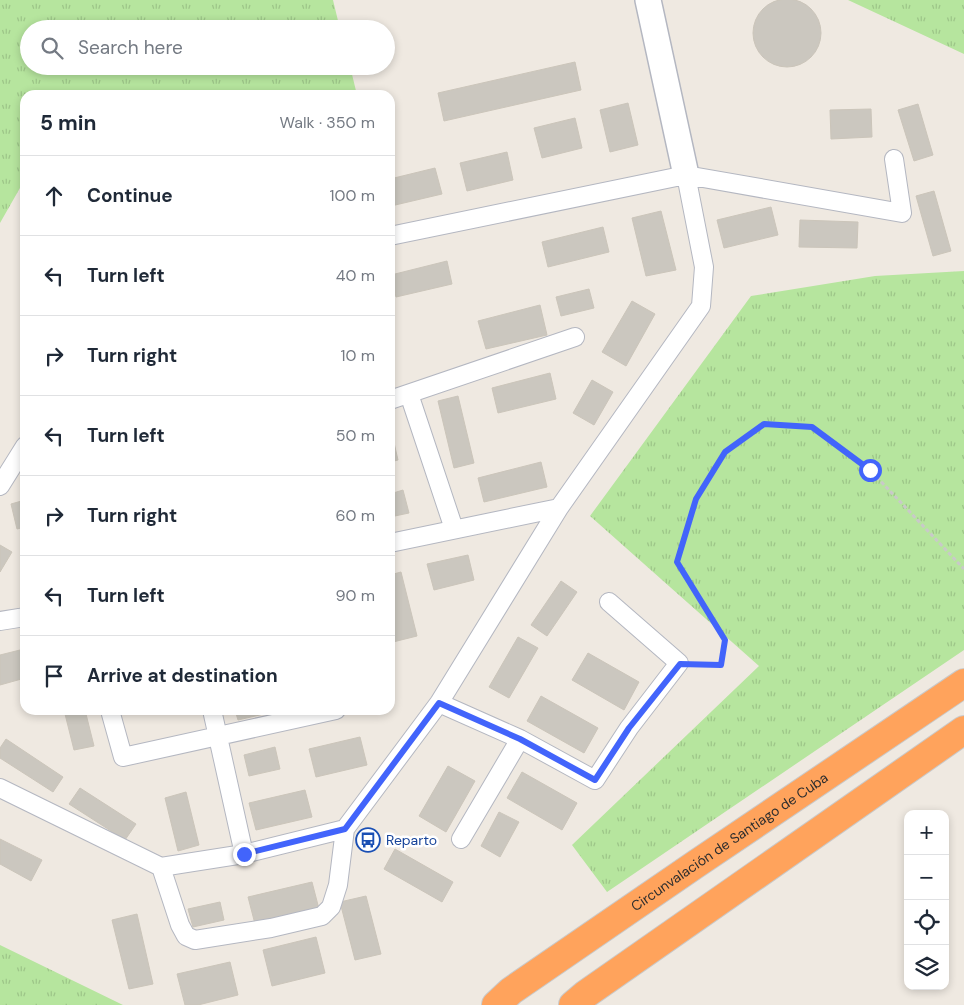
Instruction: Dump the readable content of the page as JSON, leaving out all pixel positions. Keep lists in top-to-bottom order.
{
  "streets": {
    "highway": ["Circunvalación de Santiago de Cuba"]
  },
  "places": {
    "bus stop": ["Reparto"]
  },
  "page": {
    "search": "Search here",
    "heading": ["5 min", "Walk · 350 m"],
    "list": [
      ["Continue", "100 m"],
      ["Turn left", "40 m"],
      ["Turn right", "10 m"],
      ["Turn left", "50 m"],
      ["Turn right", "60 m"],
      ["Turn left", "90 m"],
      "Arrive at destination"
    ],
    "map_buttons": ["+", "−"]
  }
}
